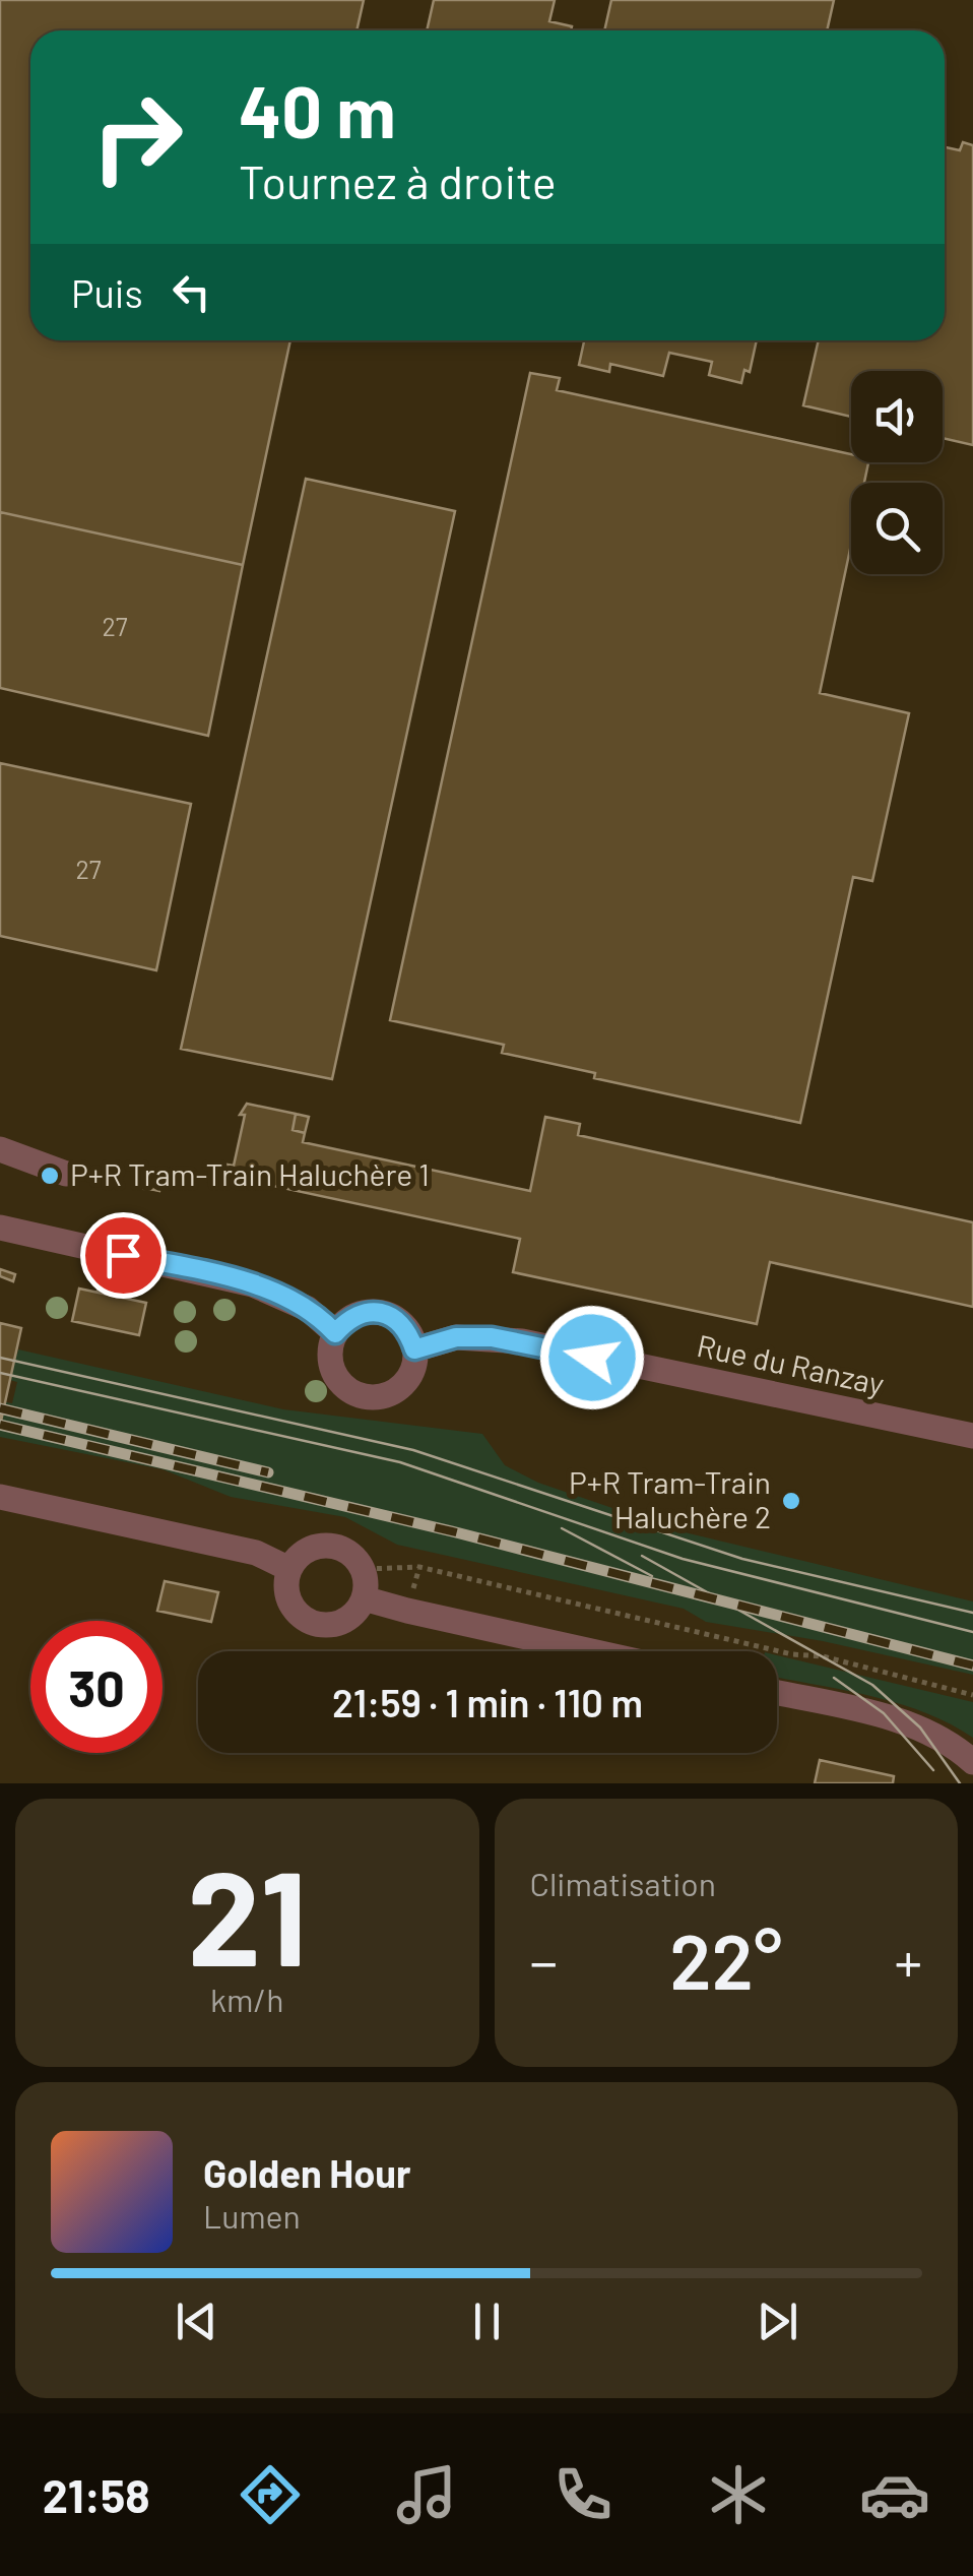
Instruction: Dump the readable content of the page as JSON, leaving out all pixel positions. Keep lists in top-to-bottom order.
{
  "streets": {
    "street": ["Rue du Ranzay"]
  },
  "places": ["P+R Tram-Train Haluchère 1", "P+R Tram-Train Haluchère 2"],
  "house_numbers": ["27", "27"],
  "page": {
    "turn": ["40 m", "Tournez à droite"],
    "then": "Puis",
    "limit": "30",
    "trip": "21:59 · 1 min · 110 m",
    "tile": [
      ["21", "km/h"],
      "Climatisation"
    ],
    "heat": ["−", "22°", "+"],
    "song": ["Golden Hour", "Lumen"],
    "tabs": "21:58"
  }
}
